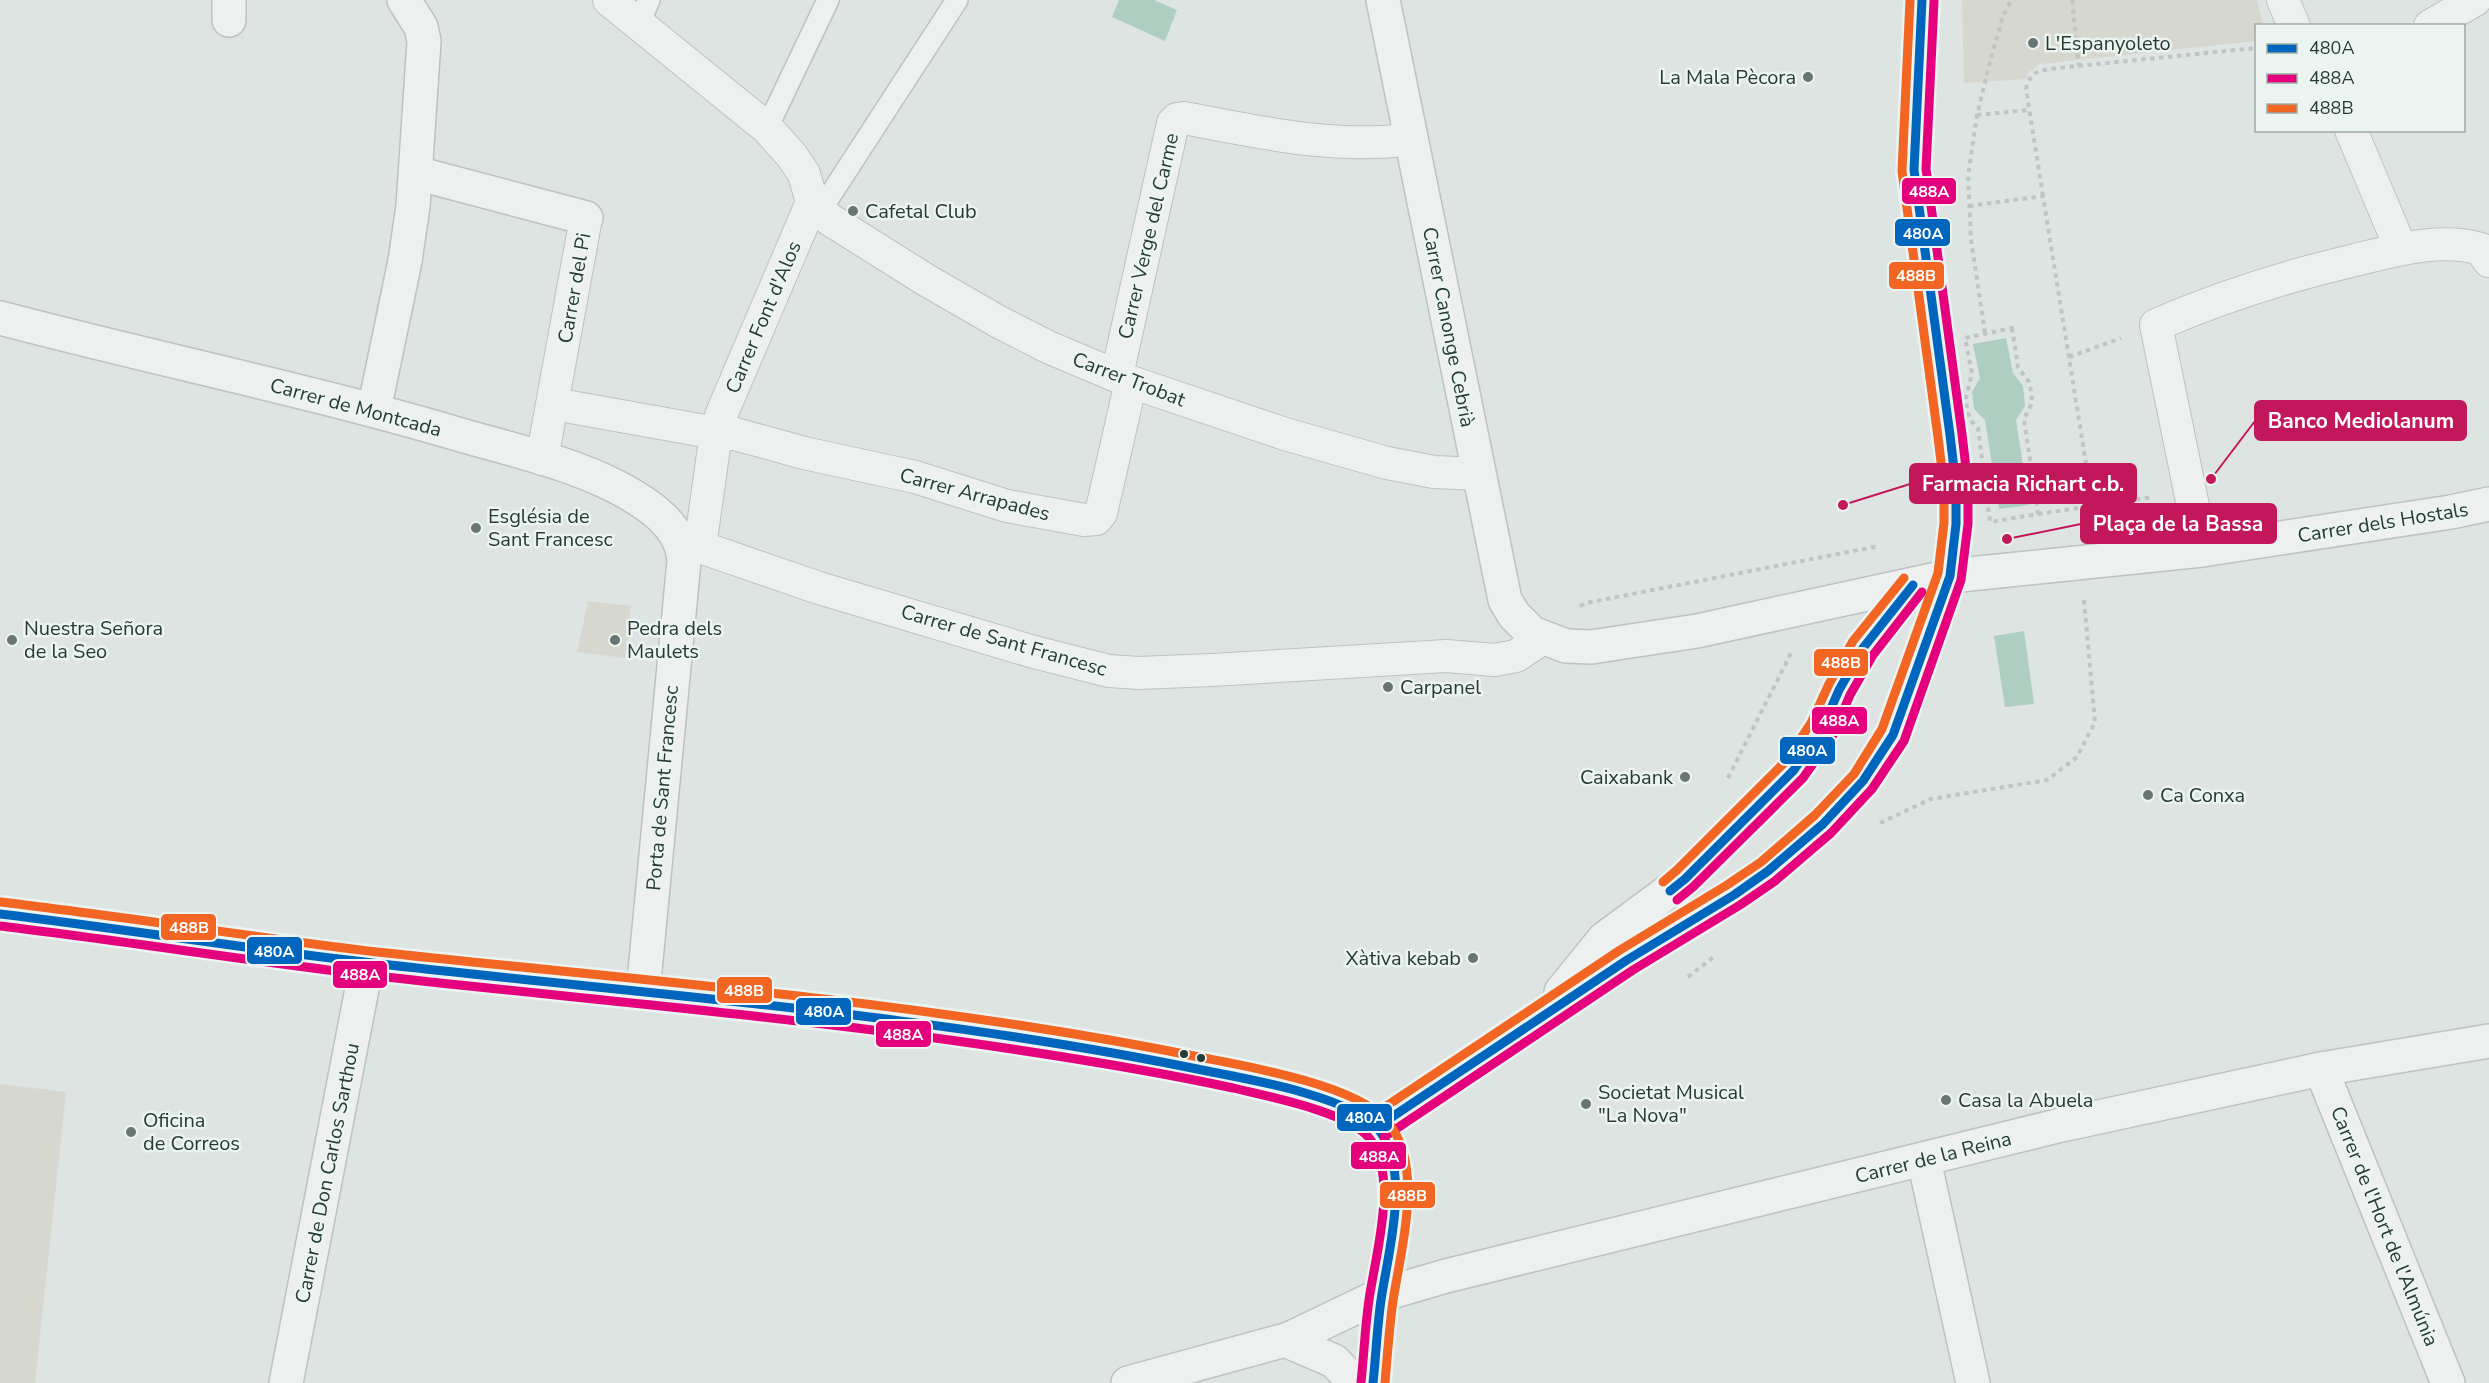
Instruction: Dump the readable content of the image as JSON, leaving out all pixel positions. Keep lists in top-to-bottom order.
{
  "streets": {
    "street": [
      "Carrer Verge del Carme",
      "Carrer del Pi",
      "Carrer Font d'Alos",
      "Carrer Canonge Cebrià",
      "Carrer Trobat",
      "Carrer de Montcada",
      "Carrer Arrapades",
      "Carrer dels Hostals",
      "Carrer de Sant Francesc",
      "Porta de Sant Francesc",
      "Carrer de la Reina",
      "Carrer de Don Carlos Sarthou",
      "Carrer de l'Hort de l'Almúnia"
    ]
  },
  "crossings": [
    ["Carrer Verge del Carme", "Carrer Canonge Cebrià"],
    ["Carrer Verge del Carme", "Carrer Trobat"],
    ["Carrer Verge del Carme", "Carrer Arrapades"],
    ["Carrer del Pi", "Carrer de Montcada"],
    ["Carrer Font d'Alos", "Carrer Trobat"],
    ["Carrer Font d'Alos", "Carrer de Montcada"],
    ["Carrer Font d'Alos", "Carrer Arrapades"],
    ["Carrer Font d'Alos", "Carrer de Sant Francesc"],
    ["Carrer Font d'Alos", "Porta de Sant Francesc"],
    ["Carrer Canonge Cebrià", "Carrer Trobat"],
    ["Carrer Canonge Cebrià", "Carrer dels Hostals"],
    ["Carrer Canonge Cebrià", "Carrer de Sant Francesc"],
    ["Carrer Trobat", "Carrer Arrapades"],
    ["Carrer de Montcada", "Carrer de Sant Francesc"],
    ["Carrer de Montcada", "Porta de Sant Francesc"],
    ["Carrer de Sant Francesc", "Porta de Sant Francesc"],
    ["Carrer de la Reina", "Carrer de l'Hort de l'Almúnia"]
  ],
  "places": [
    "L'Espanyoleto",
    "La Mala Pècora",
    "Cafetal Club",
    "Banco Mediolanum",
    "Farmacia Richart c.b.",
    "Església de Sant Francesc",
    "Plaça de la Bassa",
    "Nuestra Señora de la Seo",
    "Pedra dels Maulets",
    "Carpanel",
    "Caixabank",
    "Ca Conxa",
    "Xàtiva kebab",
    "Casa la Abuela",
    "Societat Musical \"La Nova\"",
    "Oficina de Correos"
  ],
  "lines": ["transit line 480A", "transit line 488B", "transit line 488A"],
  "legend": ["480A", "488A", "488B"]
}
